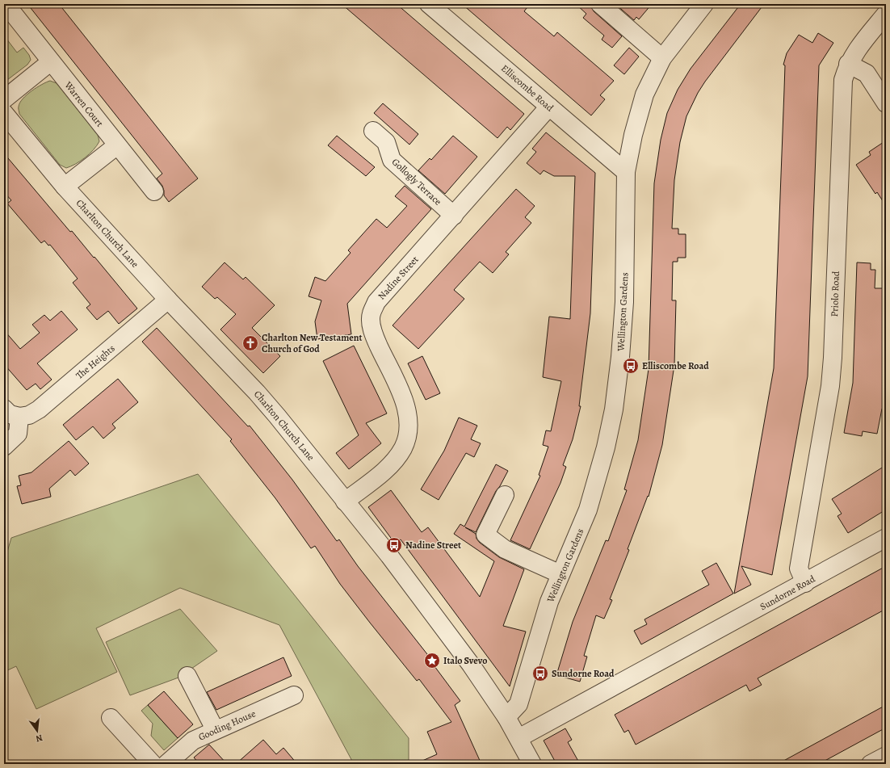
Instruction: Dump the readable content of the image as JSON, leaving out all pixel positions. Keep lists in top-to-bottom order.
{
  "streets": {
    "street": [
      "Elliscombe Road",
      "Warren Court",
      "Gollogly Terrace",
      "Charlton Church Lane",
      "Nadine Street",
      "Priolo Road",
      "Wellington Gardens",
      "The Heights",
      "Sundorne Road",
      "Gooding House"
    ]
  },
  "crossings": [
    ["Elliscombe Road", "Nadine Street"],
    ["Elliscombe Road", "Wellington Gardens"],
    ["Gollogly Terrace", "Nadine Street"],
    ["Charlton Church Lane", "Nadine Street"],
    ["Charlton Church Lane", "Wellington Gardens"],
    ["Charlton Church Lane", "The Heights"],
    ["Charlton Church Lane", "Sundorne Road"],
    ["Priolo Road", "Sundorne Road"]
  ],
  "places": {
    "church": ["Charlton New Testament Church of God"],
    "bus stop": ["Elliscombe Road", "Nadine Street", "Sundorne Road"],
    "place": ["Italo Svevo"]
  },
  "north": "bottom"
}
